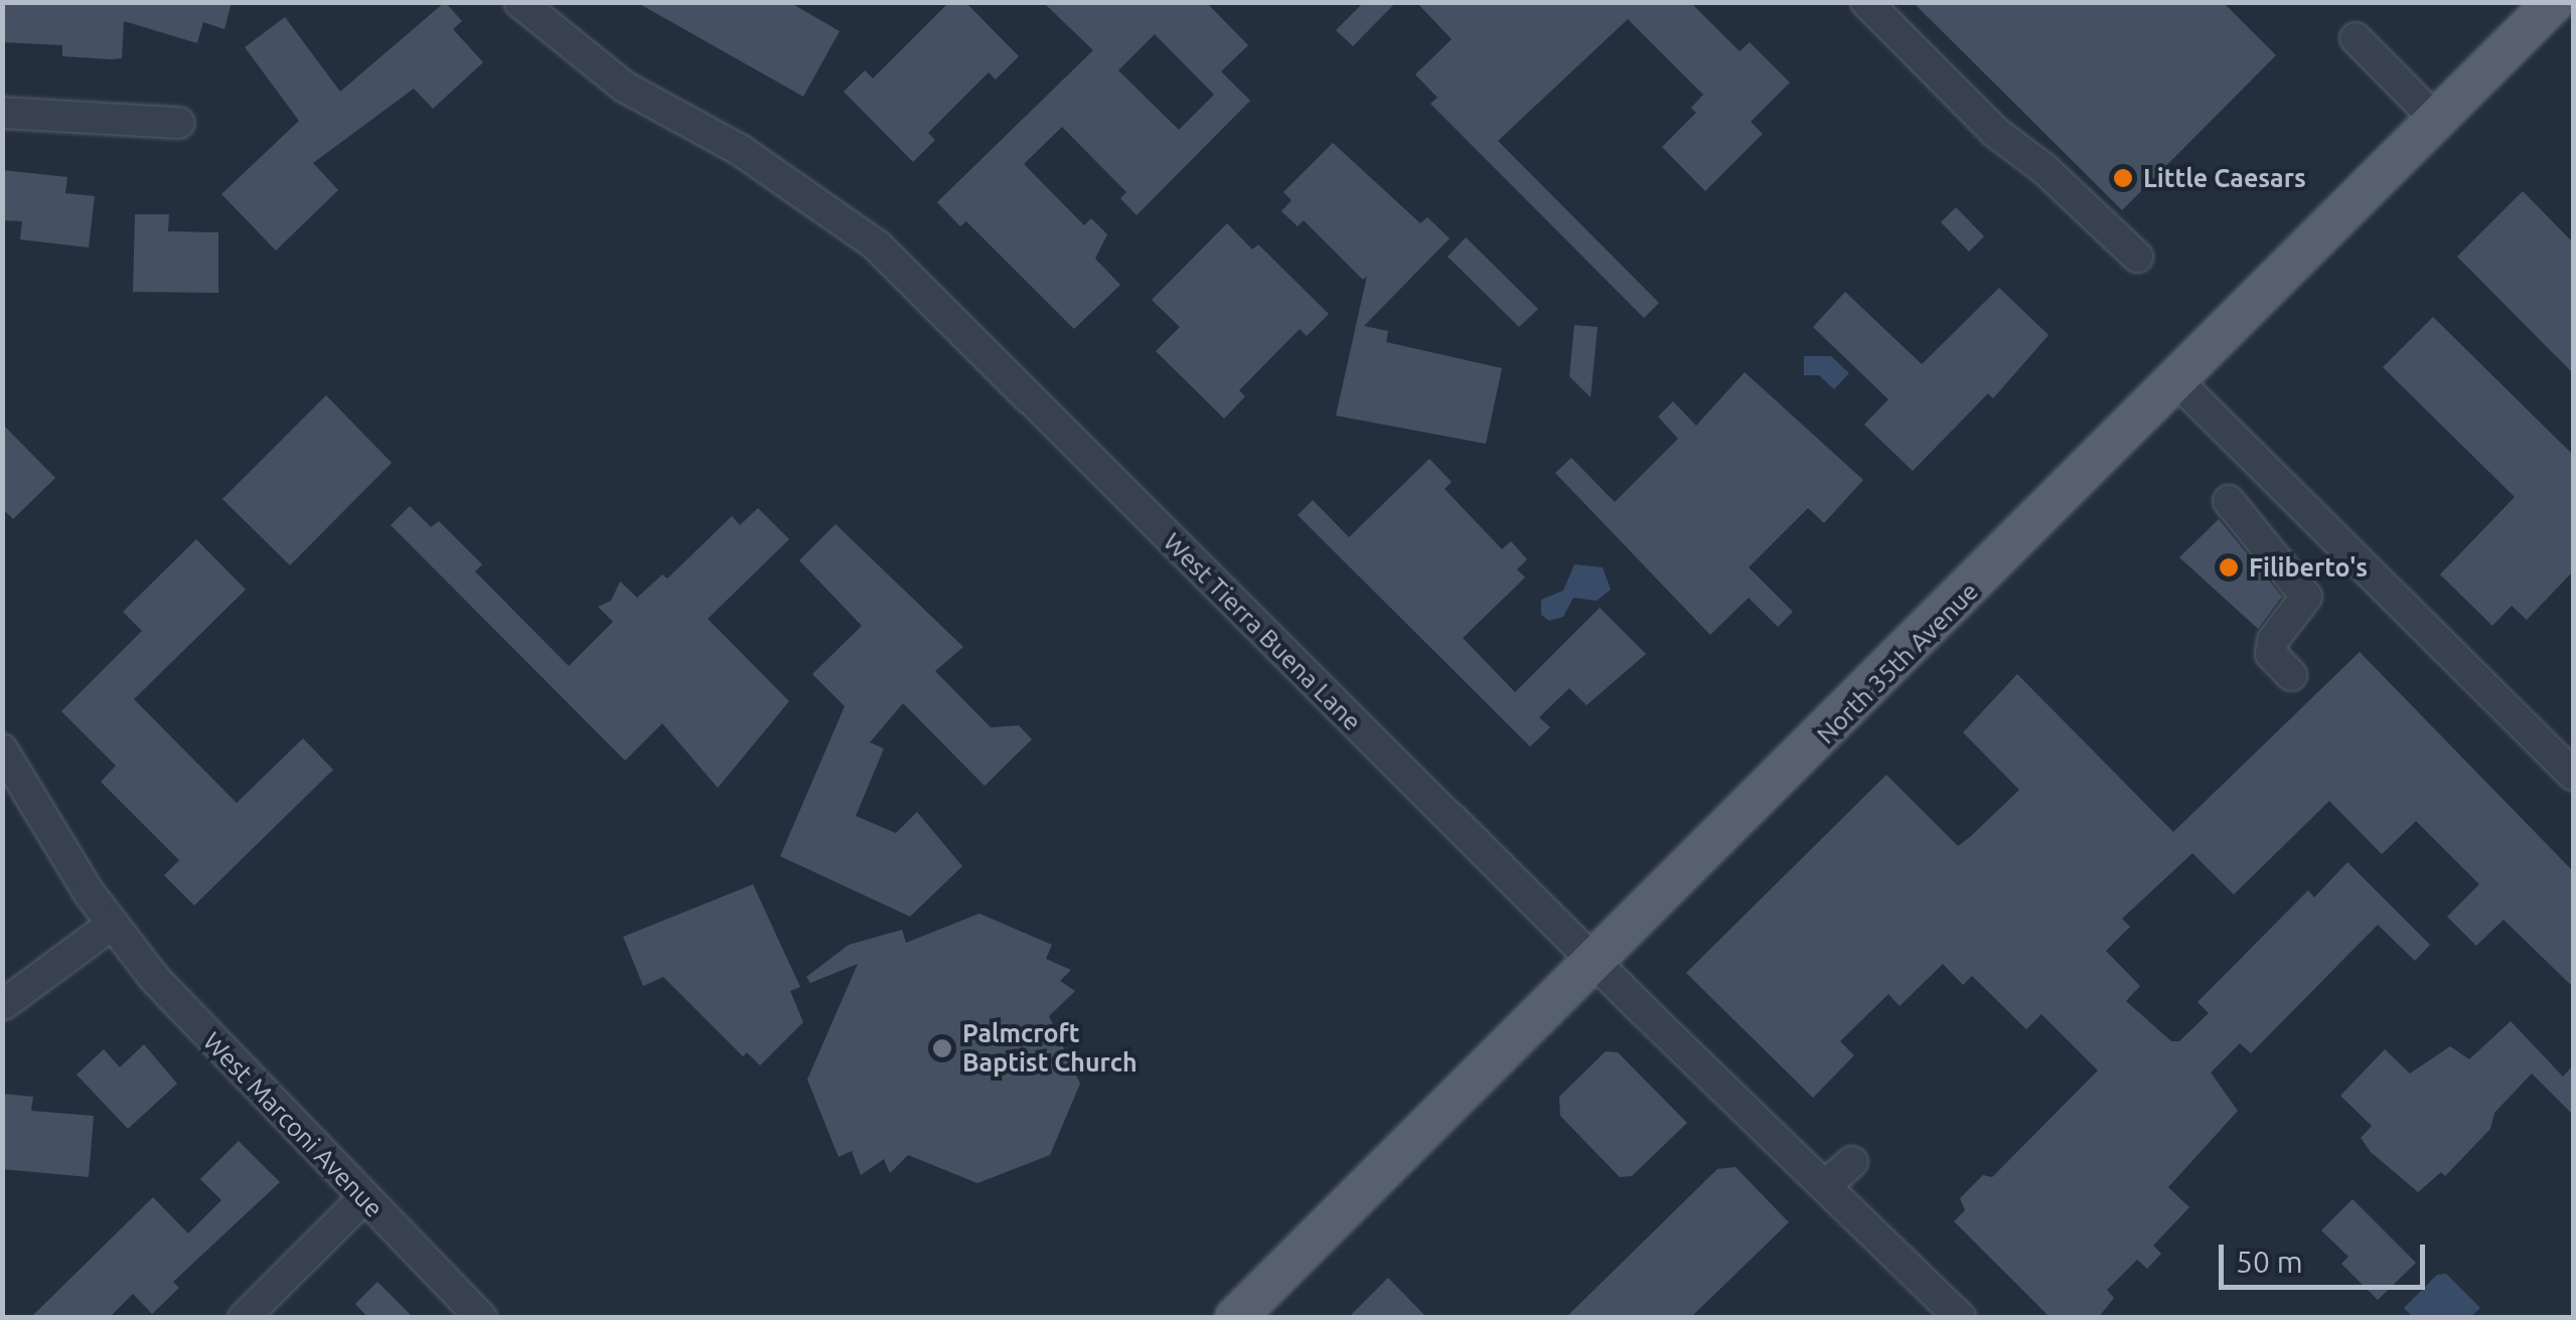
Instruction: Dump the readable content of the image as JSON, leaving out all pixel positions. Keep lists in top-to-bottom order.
{
  "streets": {
    "main road": ["North 35th Avenue"],
    "street": ["West Tierra Buena Lane", "West Marconi Avenue"]
  },
  "crossings": [
    ["West Tierra Buena Lane", "North 35th Avenue"]
  ],
  "places": ["Little Caesars", "Filiberto's", "Palmcroft Baptist Church"],
  "scale_bar": "50 m"
}
